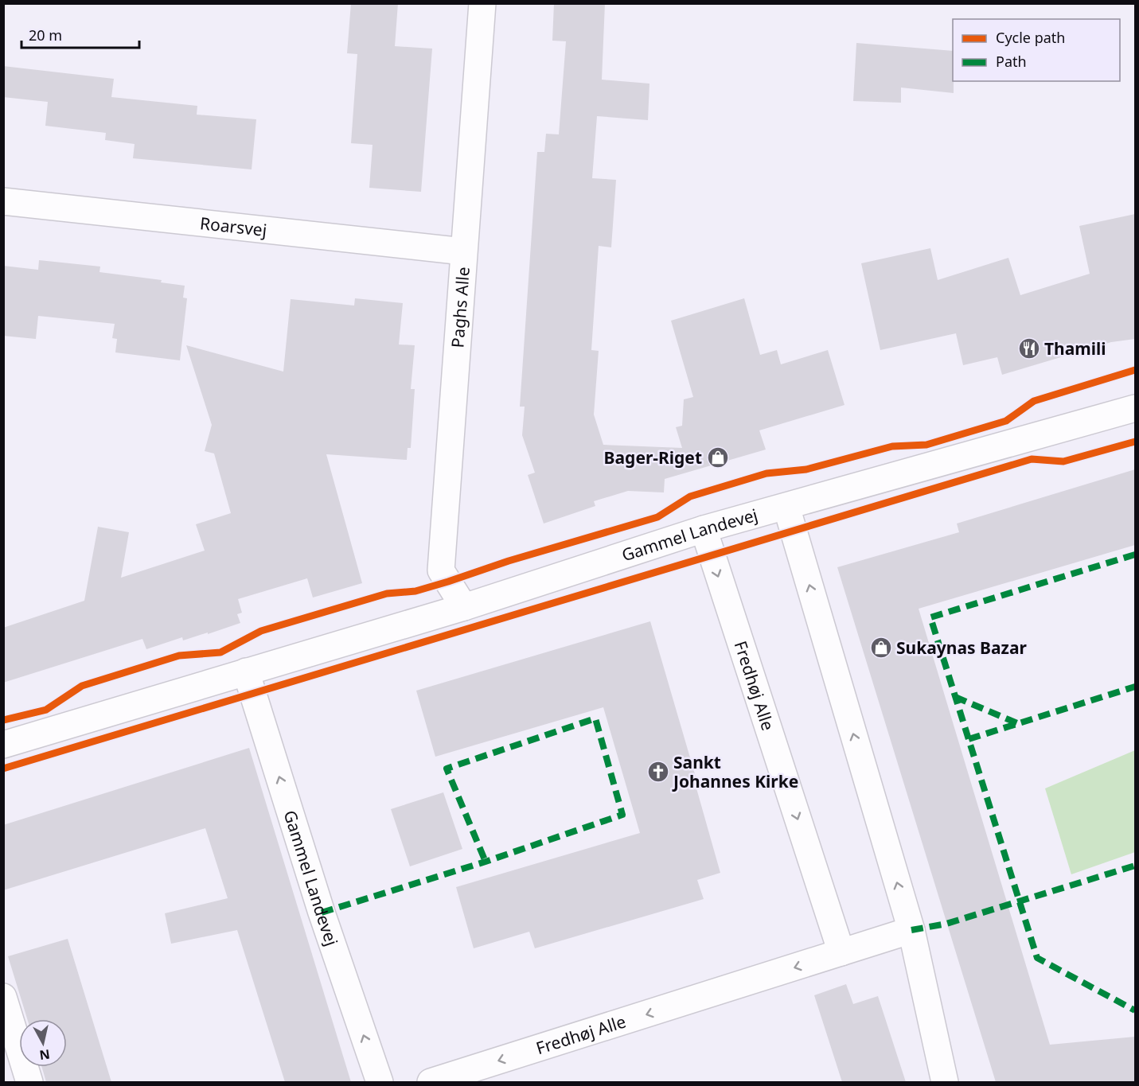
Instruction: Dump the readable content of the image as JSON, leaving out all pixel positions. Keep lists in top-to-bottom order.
{
  "streets": {
    "street": [
      "Roarsvej",
      "Paghs Alle",
      "Gammel Landevej",
      "Fredhøj Alle"
    ]
  },
  "crossings": [
    ["Roarsvej", "Paghs Alle"],
    ["Paghs Alle", "Gammel Landevej"],
    ["Gammel Landevej", "Fredhøj Alle"]
  ],
  "places": {
    "restaurant": ["Thamili"],
    "shop": ["Bager-Riget", "Sukaynas Bazar"],
    "church": ["Sankt Johannes Kirke"]
  },
  "legend": ["Cycle path", "Path"],
  "scale_bar": "20 m",
  "north": "bottom"
}
